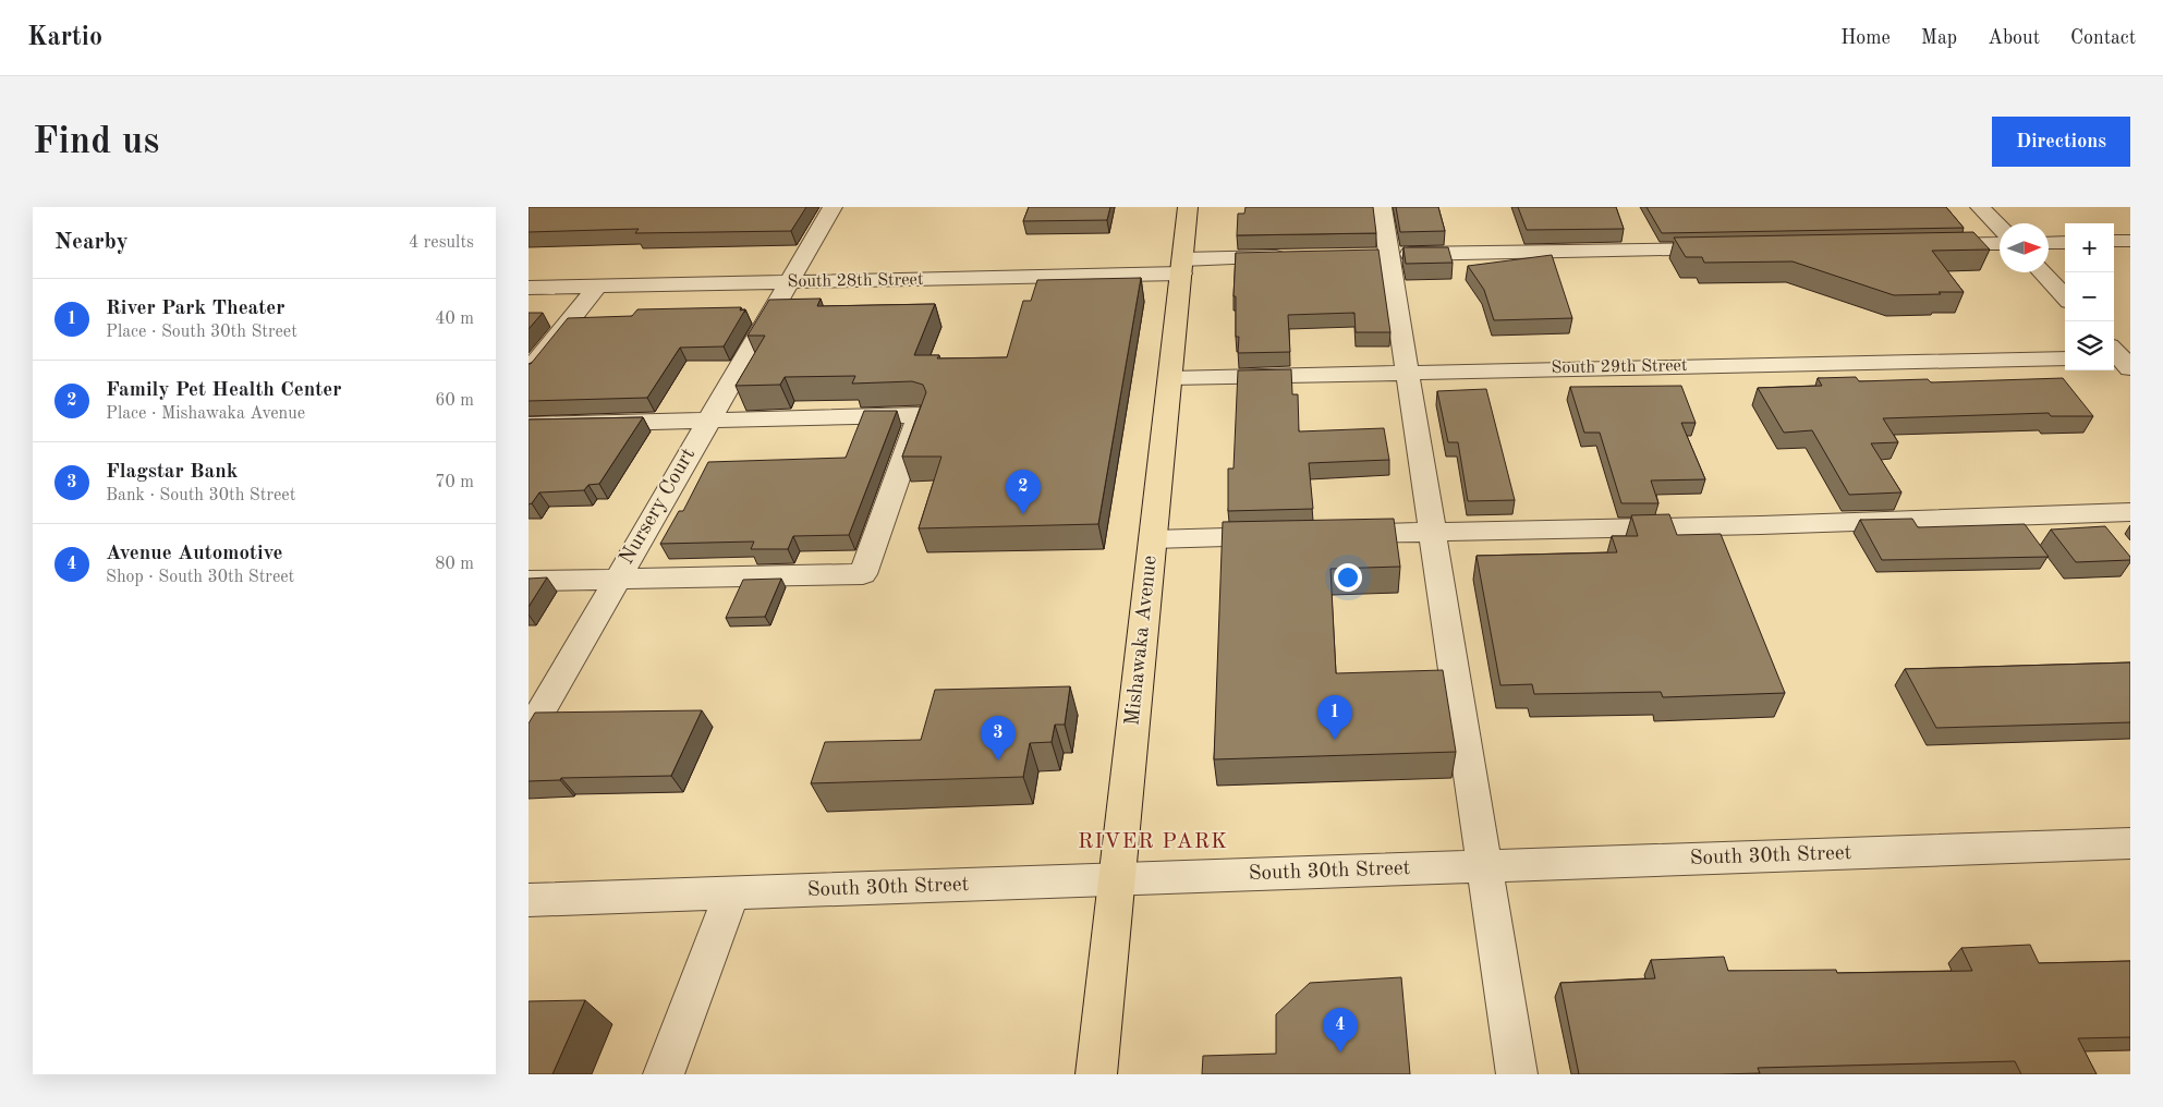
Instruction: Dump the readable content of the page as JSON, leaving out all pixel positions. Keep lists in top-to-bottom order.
{
  "streets": {
    "main road": ["Mishawaka Avenue"],
    "street": [
      "South 28th Street",
      "South 29th Street",
      "Nursery Court",
      "South 30th Street"
    ]
  },
  "crossings": [
    ["South 28th Street", "Nursery Court"],
    ["South 28th Street", "Mishawaka Avenue"],
    ["South 29th Street", "Mishawaka Avenue"],
    ["Mishawaka Avenue", "South 30th Street"]
  ],
  "districts": ["RIVER PARK"],
  "north": "right",
  "page": {
    "header": "Kartio",
    "nav": [
      "Home",
      "Map",
      "About",
      "Contact"
    ],
    "buttons": "Directions",
    "title": "Find us",
    "heading": ["Nearby", "4 results"],
    "map_buttons": ["+", "−"],
    "list": [
      {
        "mark": "1",
        "name": "River Park Theater",
        "note": "Place · South 30th Street",
        "value": "40 m"
      },
      {
        "mark": "2",
        "name": "Family Pet Health Center",
        "note": "Place · Mishawaka Avenue",
        "value": "60 m"
      },
      {
        "mark": "3",
        "name": "Flagstar Bank",
        "note": "Bank · South 30th Street",
        "value": "70 m"
      },
      {
        "mark": "4",
        "name": "Avenue Automotive",
        "note": "Shop · South 30th Street",
        "value": "80 m"
      }
    ],
    "pins": [
      "2",
      "1",
      "3",
      "4"
    ]
  }
}
